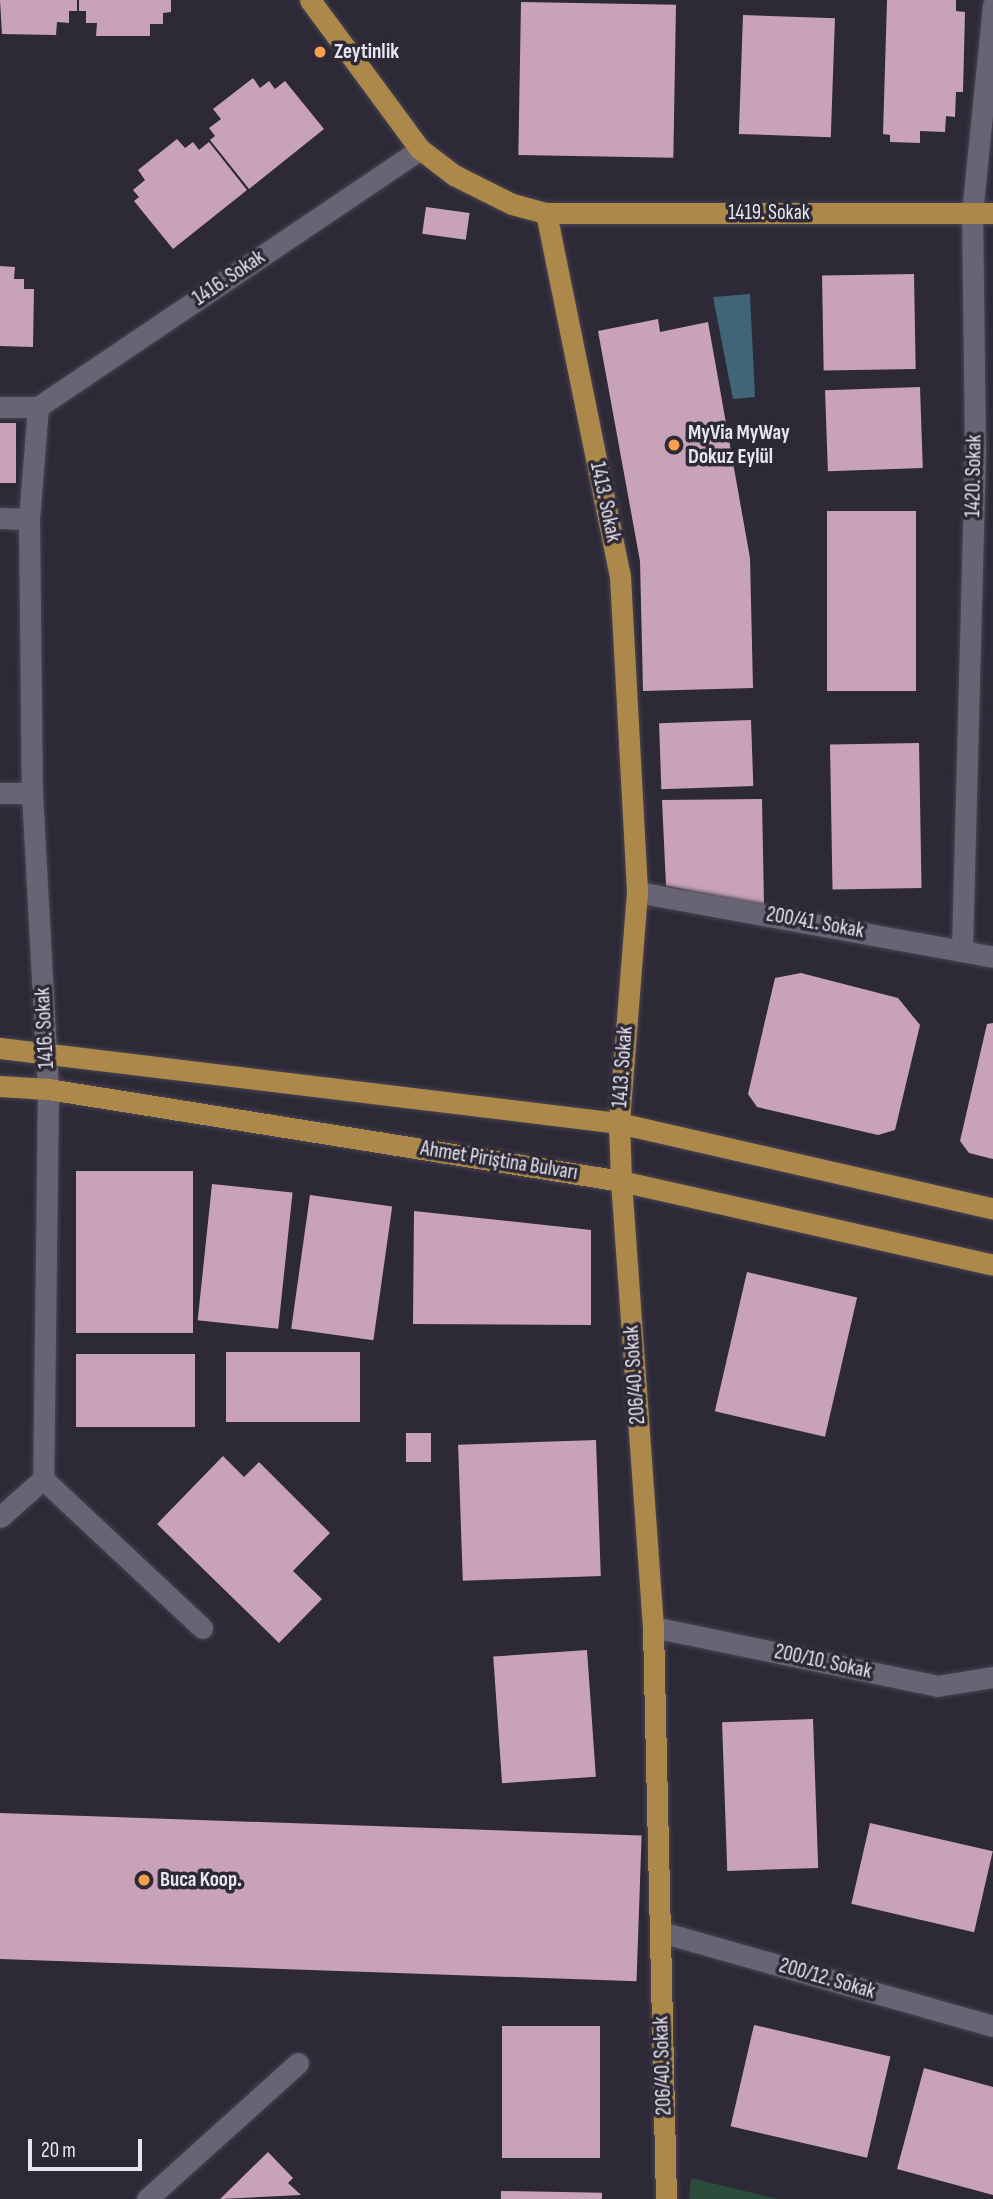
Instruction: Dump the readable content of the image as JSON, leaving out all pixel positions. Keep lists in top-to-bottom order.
{
  "streets": {
    "main road": [
      "1419. Sokak",
      "1413. Sokak",
      "Ahmet Piriştina Bulvarı",
      "206/40. Sokak"
    ],
    "street": [
      "1416. Sokak",
      "1420. Sokak",
      "200/41. Sokak",
      "200/10. Sokak",
      "200/12. Sokak"
    ]
  },
  "crossings": [
    ["1419. Sokak", "1420. Sokak"],
    ["1419. Sokak", "1413. Sokak"],
    ["1416. Sokak", "Ahmet Piriştina Bulvarı"],
    ["1420. Sokak", "200/41. Sokak"],
    ["1413. Sokak", "200/41. Sokak"],
    ["1413. Sokak", "206/40. Sokak"],
    ["Ahmet Piriştina Bulvarı", "206/40. Sokak"],
    ["206/40. Sokak", "200/10. Sokak"],
    ["206/40. Sokak", "200/12. Sokak"]
  ],
  "places": ["Zeytinlik", "MyVia MyWay Dokuz Eylül", "Buca Koop."],
  "scale_bar": "20 m"
}
